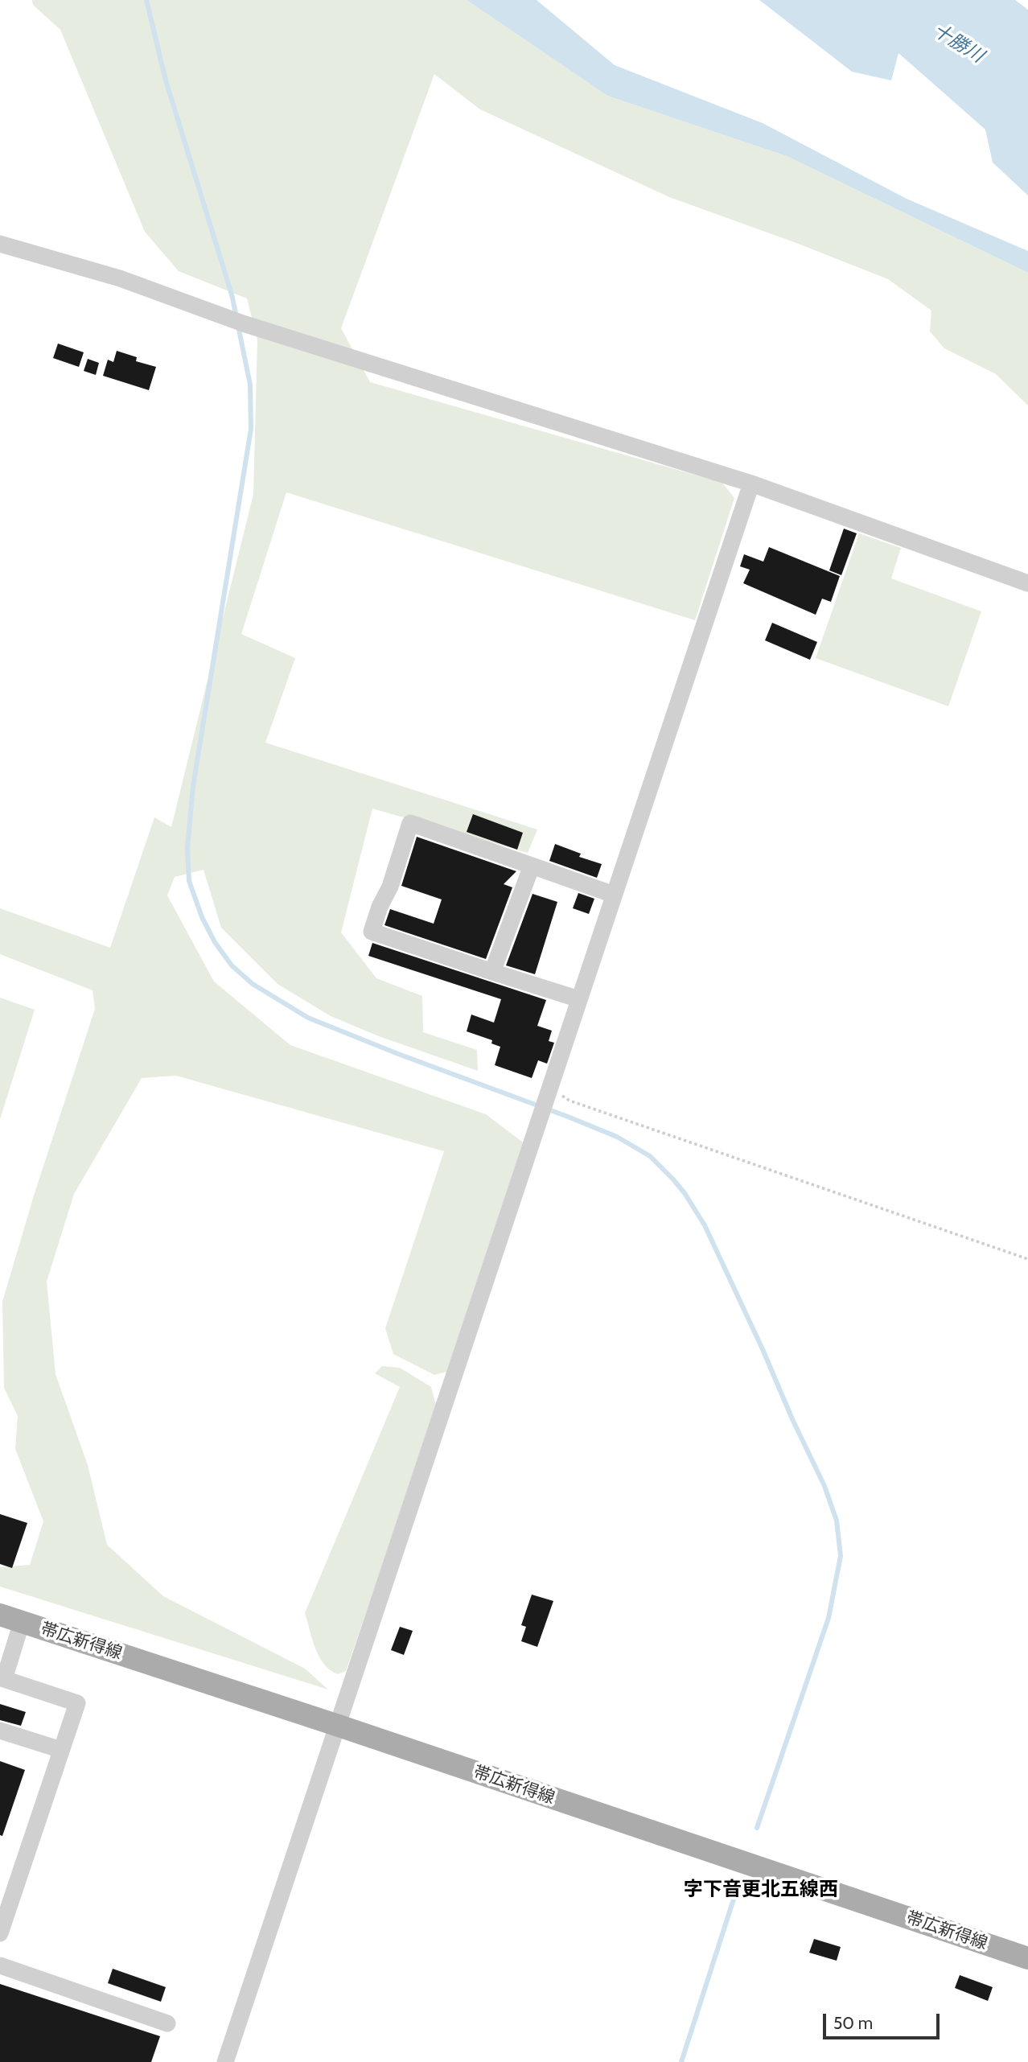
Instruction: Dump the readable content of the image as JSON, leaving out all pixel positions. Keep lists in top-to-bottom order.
{
  "streets": {
    "main road": ["帯広新得線"]
  },
  "districts": ["字下音更北五線西"],
  "water": ["十勝川"],
  "scale_bar": "50 m"
}
